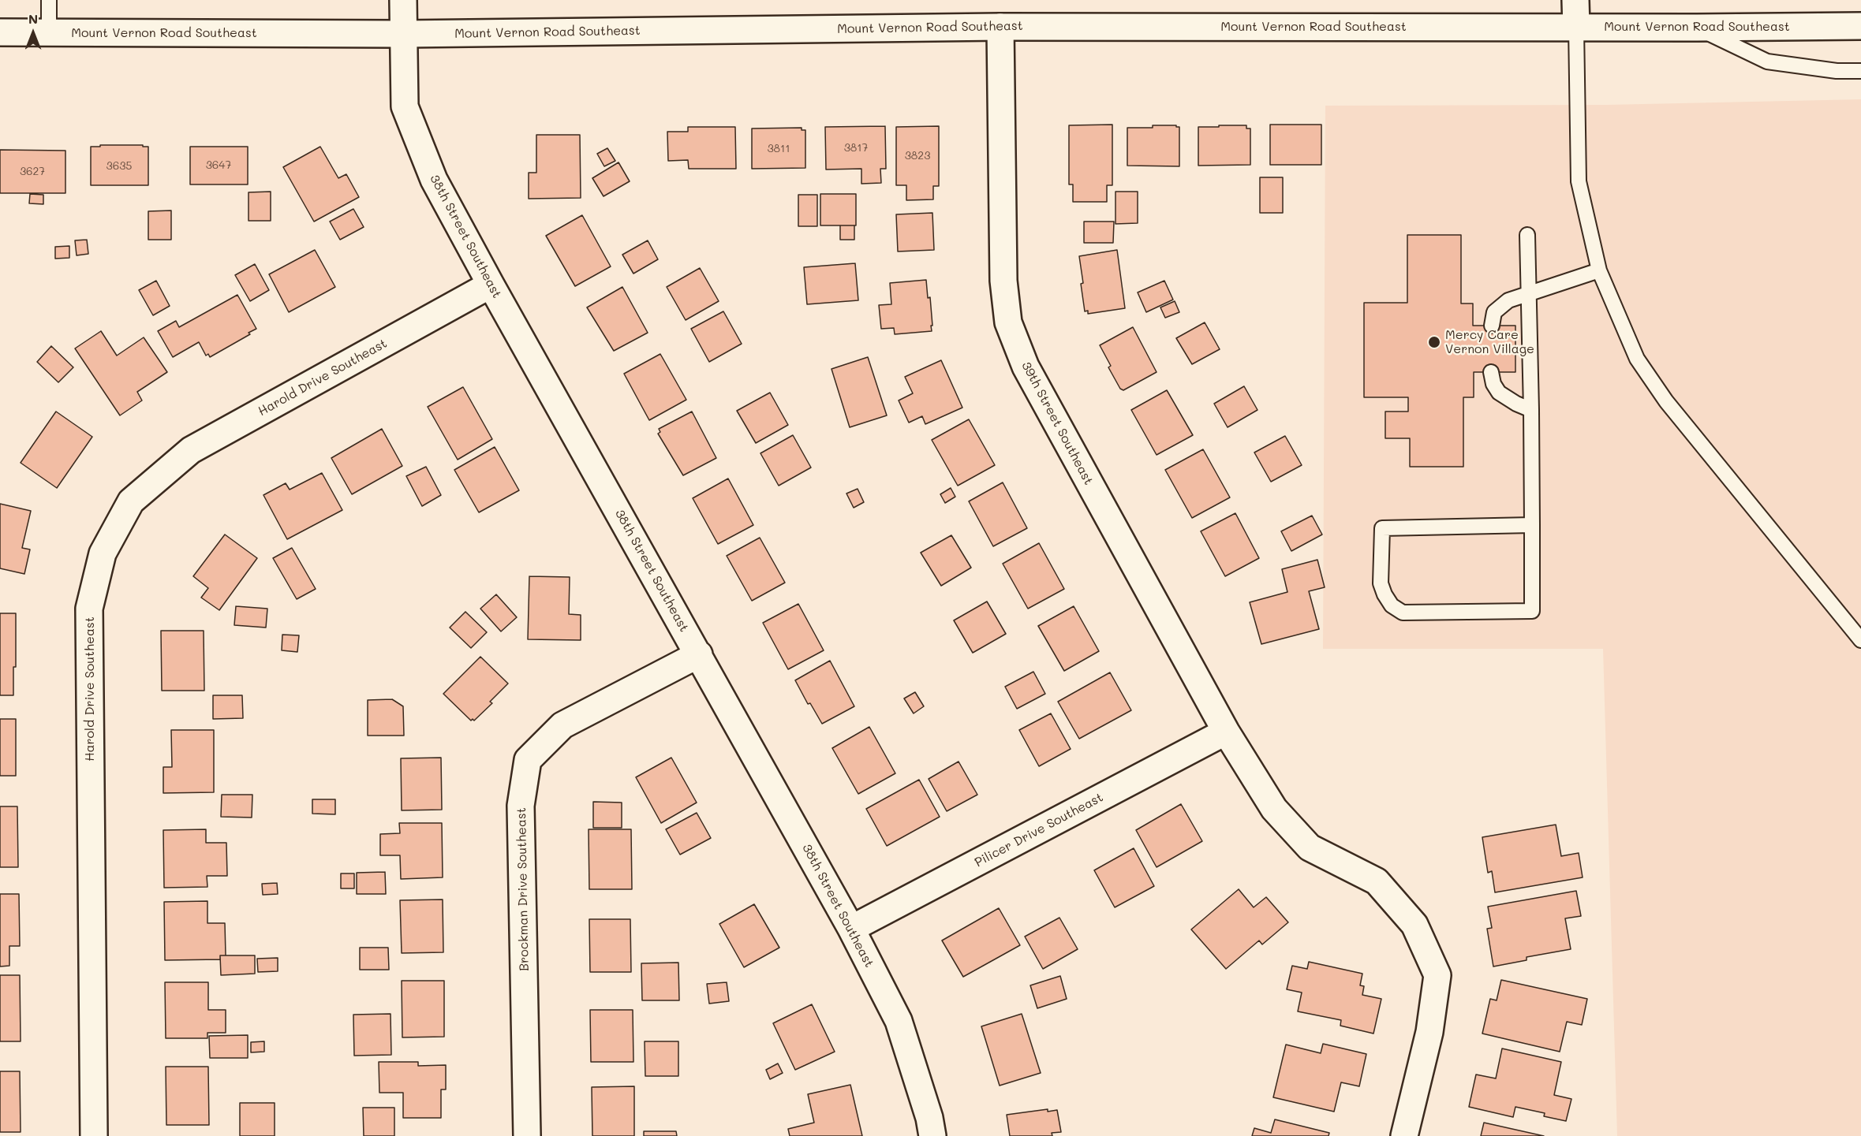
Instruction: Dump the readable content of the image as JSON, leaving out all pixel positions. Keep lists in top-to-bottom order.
{
  "streets": {
    "street": [
      "Mount Vernon Road Southeast",
      "38th Street Southeast",
      "Harold Drive Southeast",
      "39th Street Southeast",
      "Pilicer Drive Southeast",
      "Brockman Drive Southeast"
    ]
  },
  "crossings": [
    ["Mount Vernon Road Southeast", "38th Street Southeast"],
    ["Mount Vernon Road Southeast", "39th Street Southeast"],
    ["38th Street Southeast", "Harold Drive Southeast"],
    ["38th Street Southeast", "Pilicer Drive Southeast"],
    ["38th Street Southeast", "Brockman Drive Southeast"],
    ["39th Street Southeast", "Pilicer Drive Southeast"]
  ],
  "places": ["Mercy Care Vernon Village"],
  "house_numbers": [
    "3817",
    "3811",
    "3823",
    "3647",
    "3635",
    "3627"
  ],
  "north": "top"
}
